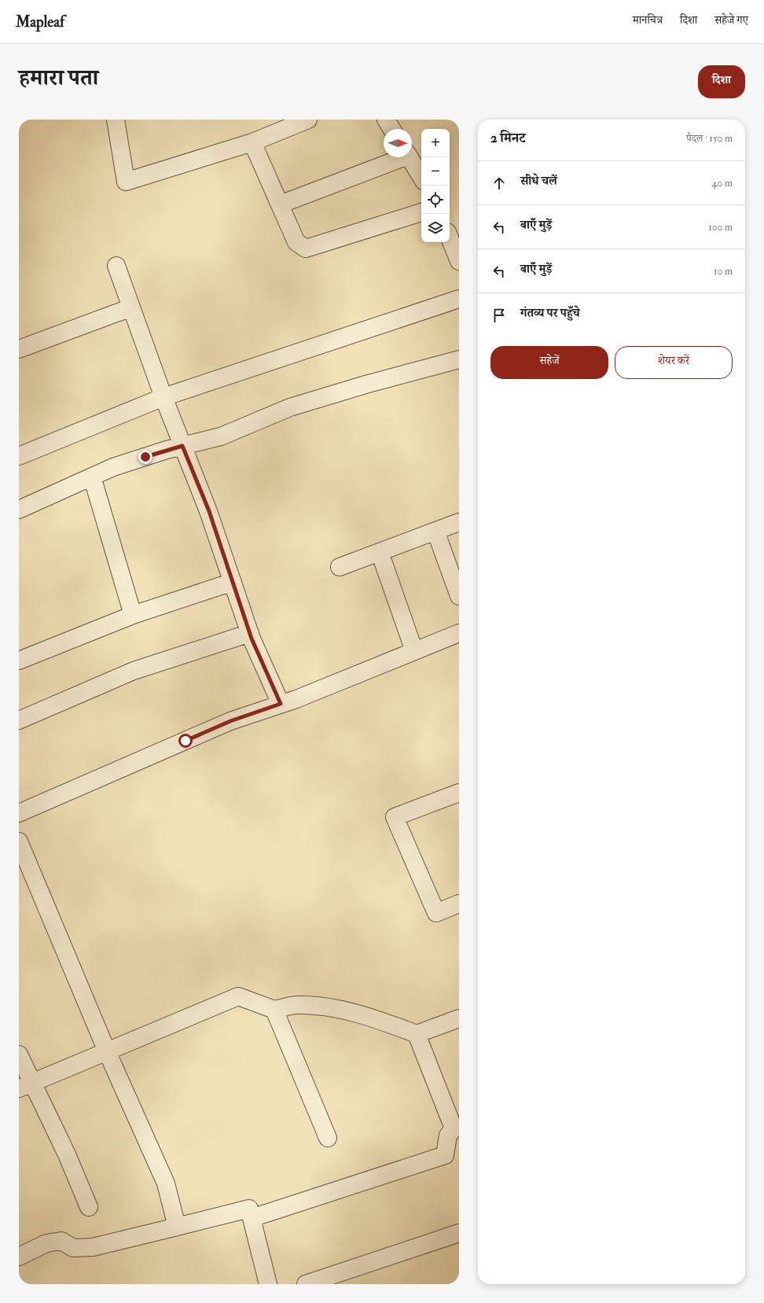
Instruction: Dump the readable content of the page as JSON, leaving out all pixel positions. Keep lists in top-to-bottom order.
{
  "north": "right",
  "page": {
    "header": "Mapleaf",
    "nav": ["मानचित्र", "दिशा", "सहेजे गए"],
    "title": "हमारा पता",
    "buttons": [
      "दिशा",
      ["सहेजें", "शेयर करें"]
    ],
    "heading": ["2 मिनट", "पैदल · 150 m"],
    "map_buttons": ["+", "−"],
    "list": [
      ["सीधे चलें", "40 m"],
      ["बाएँ मुड़ें", "100 m"],
      ["बाएँ मुड़ें", "10 m"],
      "गंतव्य पर पहुँचे"
    ]
  }
}
